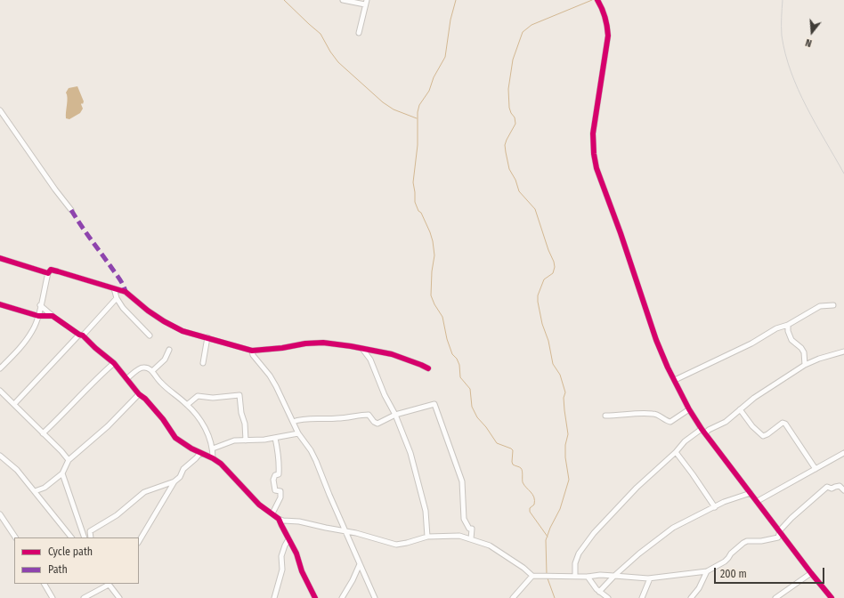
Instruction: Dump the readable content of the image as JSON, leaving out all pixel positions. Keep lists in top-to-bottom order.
{
  "legend": ["Cycle path", "Path"],
  "scale_bar": "200 m",
  "north": "bottom"
}
